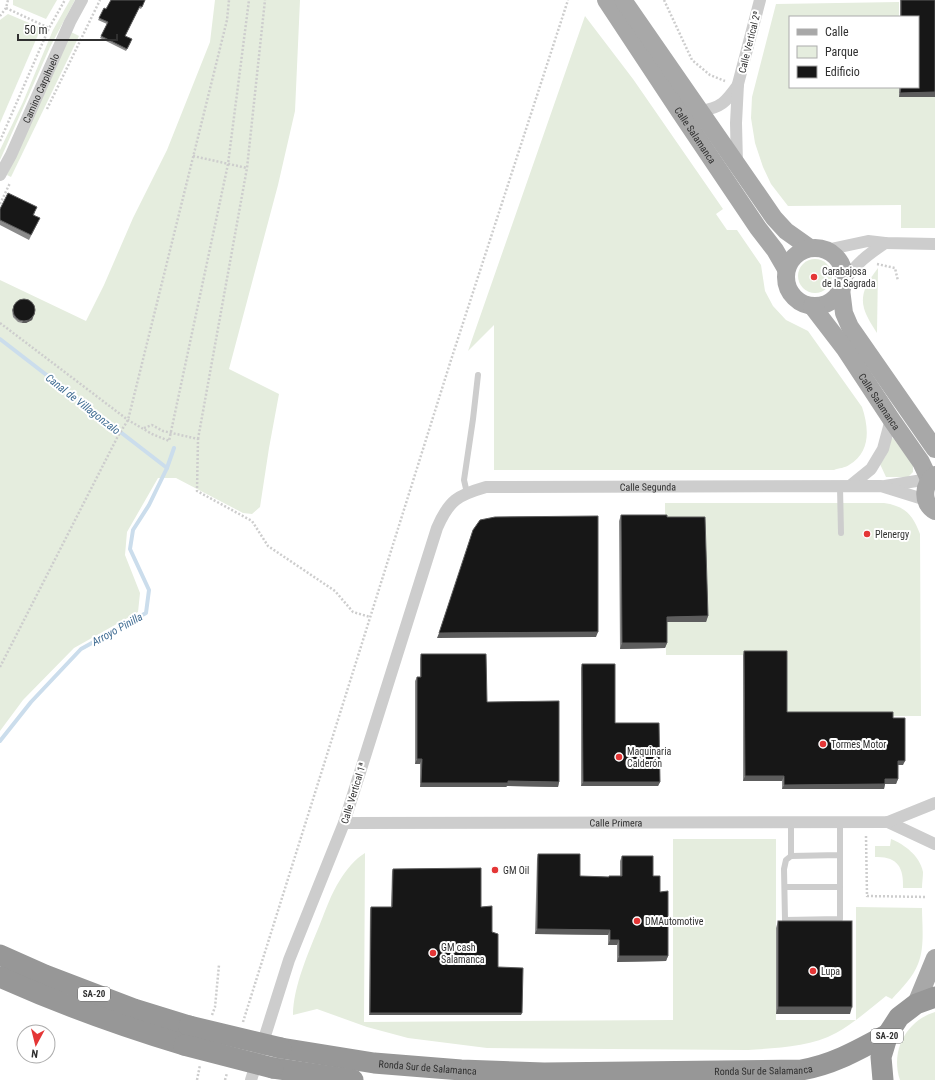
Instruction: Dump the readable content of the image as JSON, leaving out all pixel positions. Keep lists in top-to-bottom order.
{
  "streets": {
    "highway": ["SA-20", "Ronda Sur de Salamanca"],
    "main road": ["Calle Salamanca"],
    "street": [
      "Calle Vertical 2ª",
      "Camino Carpihuelo",
      "Calle Segunda",
      "Calle Vertical 1ª",
      "Calle Primera"
    ]
  },
  "crossings": [
    ["Calle Vertical 2ª", "Calle Salamanca"],
    ["Calle Salamanca", "Calle Segunda"],
    ["Calle Segunda", "Calle Vertical 1ª"],
    ["Calle Vertical 1ª", "Calle Primera"]
  ],
  "water": ["Canal de Villagonzalo", "Arroyo Pinilla"],
  "places": [
    "Carabajosa de la Sagrada",
    "Plenergy",
    "Tormes Motor",
    "Maquinaria Calderón",
    "GM Oil",
    "DMAutomotive",
    "GM cash Salamanca",
    "Lupa"
  ],
  "legend": ["Calle", "Parque", "Edificio"],
  "scale_bar": "50 m",
  "north": "bottom"
}
